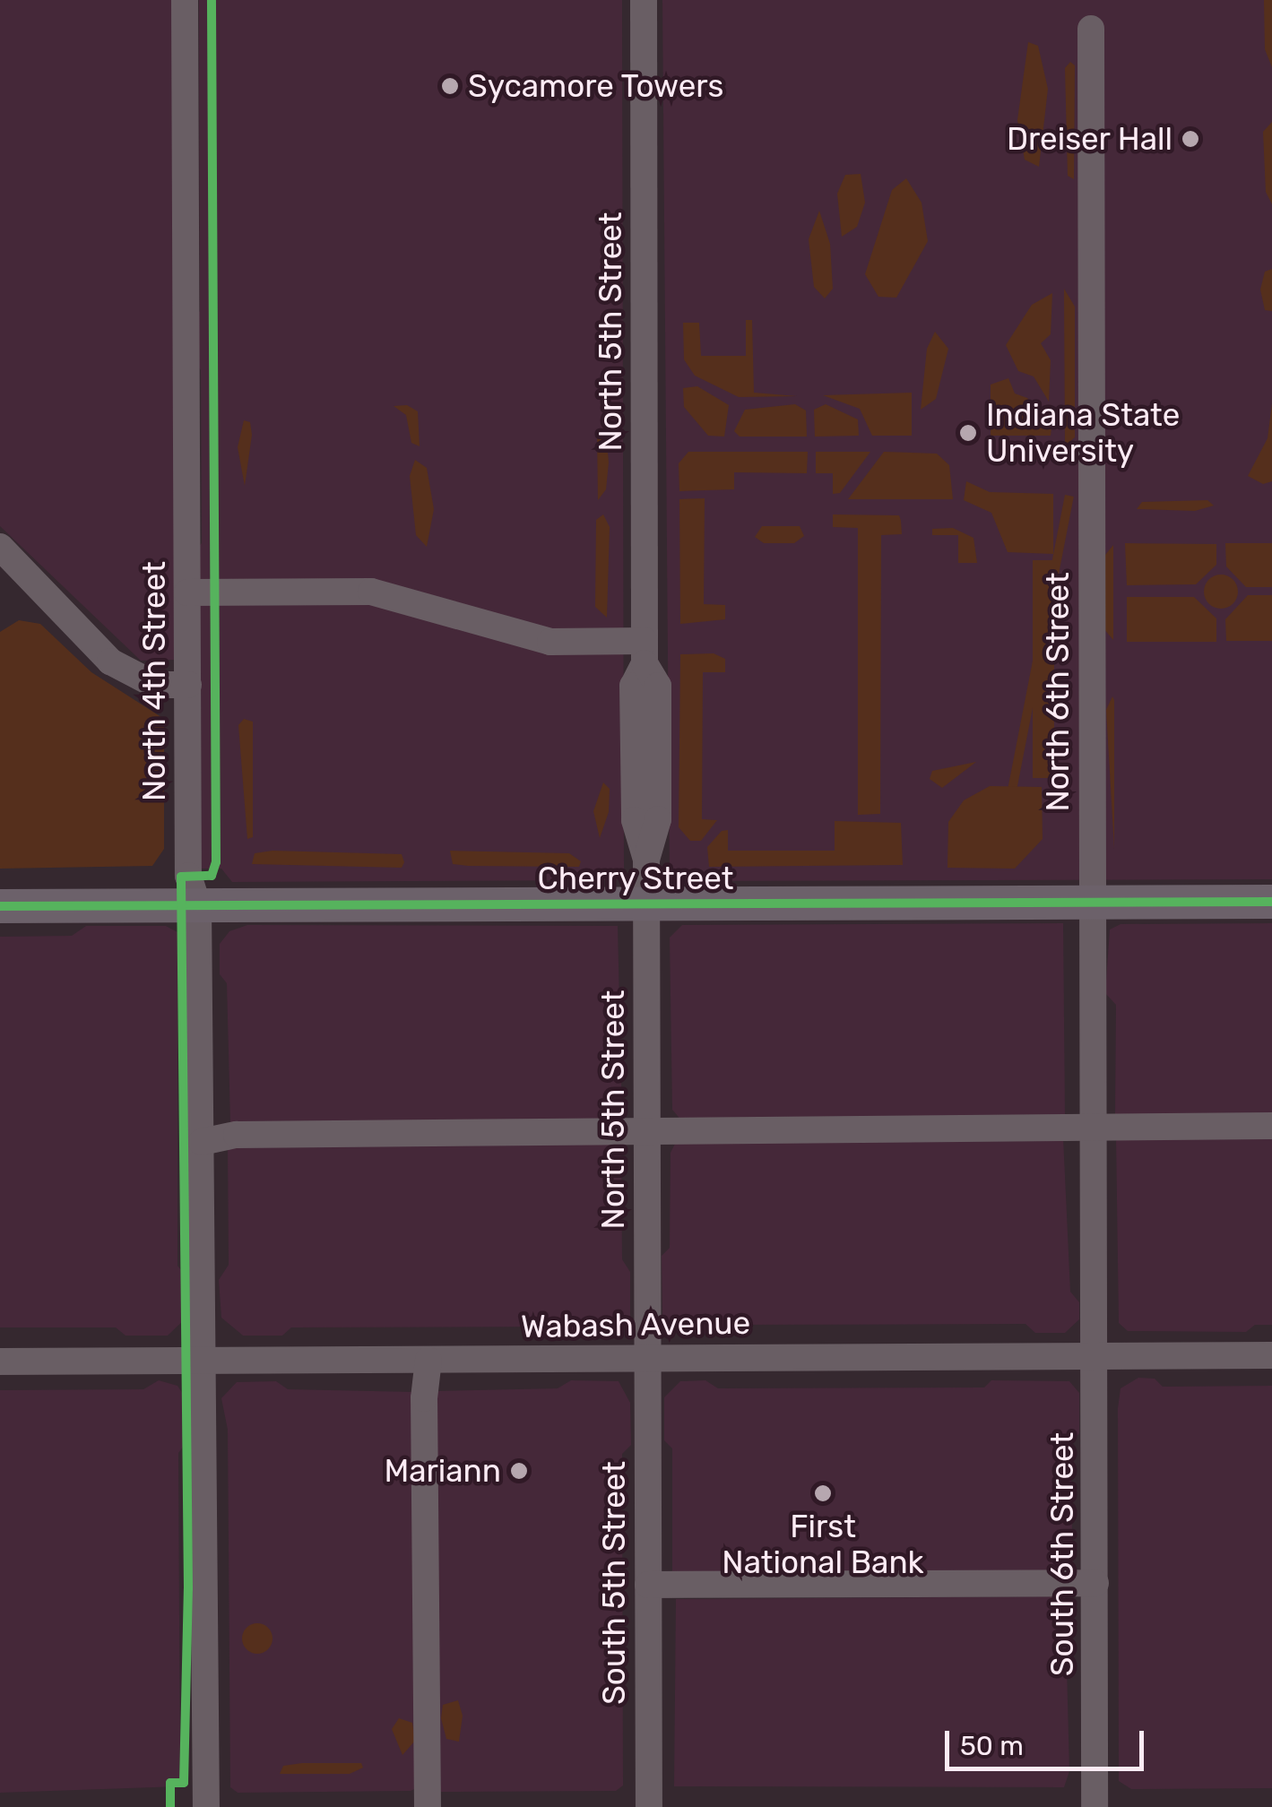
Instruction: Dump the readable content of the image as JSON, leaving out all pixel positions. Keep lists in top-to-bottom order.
{
  "streets": {
    "main road": ["Cherry Street"],
    "street": [
      "North 5th Street",
      "North 4th Street",
      "North 6th Street",
      "Wabash Avenue",
      "South 6th Street",
      "South 5th Street"
    ]
  },
  "crossings": [
    ["North 5th Street", "Cherry Street"],
    ["North 5th Street", "Wabash Avenue"],
    ["North 5th Street", "South 5th Street"],
    ["North 4th Street", "Cherry Street"],
    ["North 4th Street", "Wabash Avenue"],
    ["North 6th Street", "Cherry Street"],
    ["North 6th Street", "Wabash Avenue"],
    ["North 6th Street", "South 6th Street"],
    ["Wabash Avenue", "South 6th Street"],
    ["Wabash Avenue", "South 5th Street"]
  ],
  "places": [
    "Sycamore Towers",
    "Dreiser Hall",
    "Indiana State University",
    "Mariann",
    "First National Bank"
  ],
  "scale_bar": "50 m"
}
